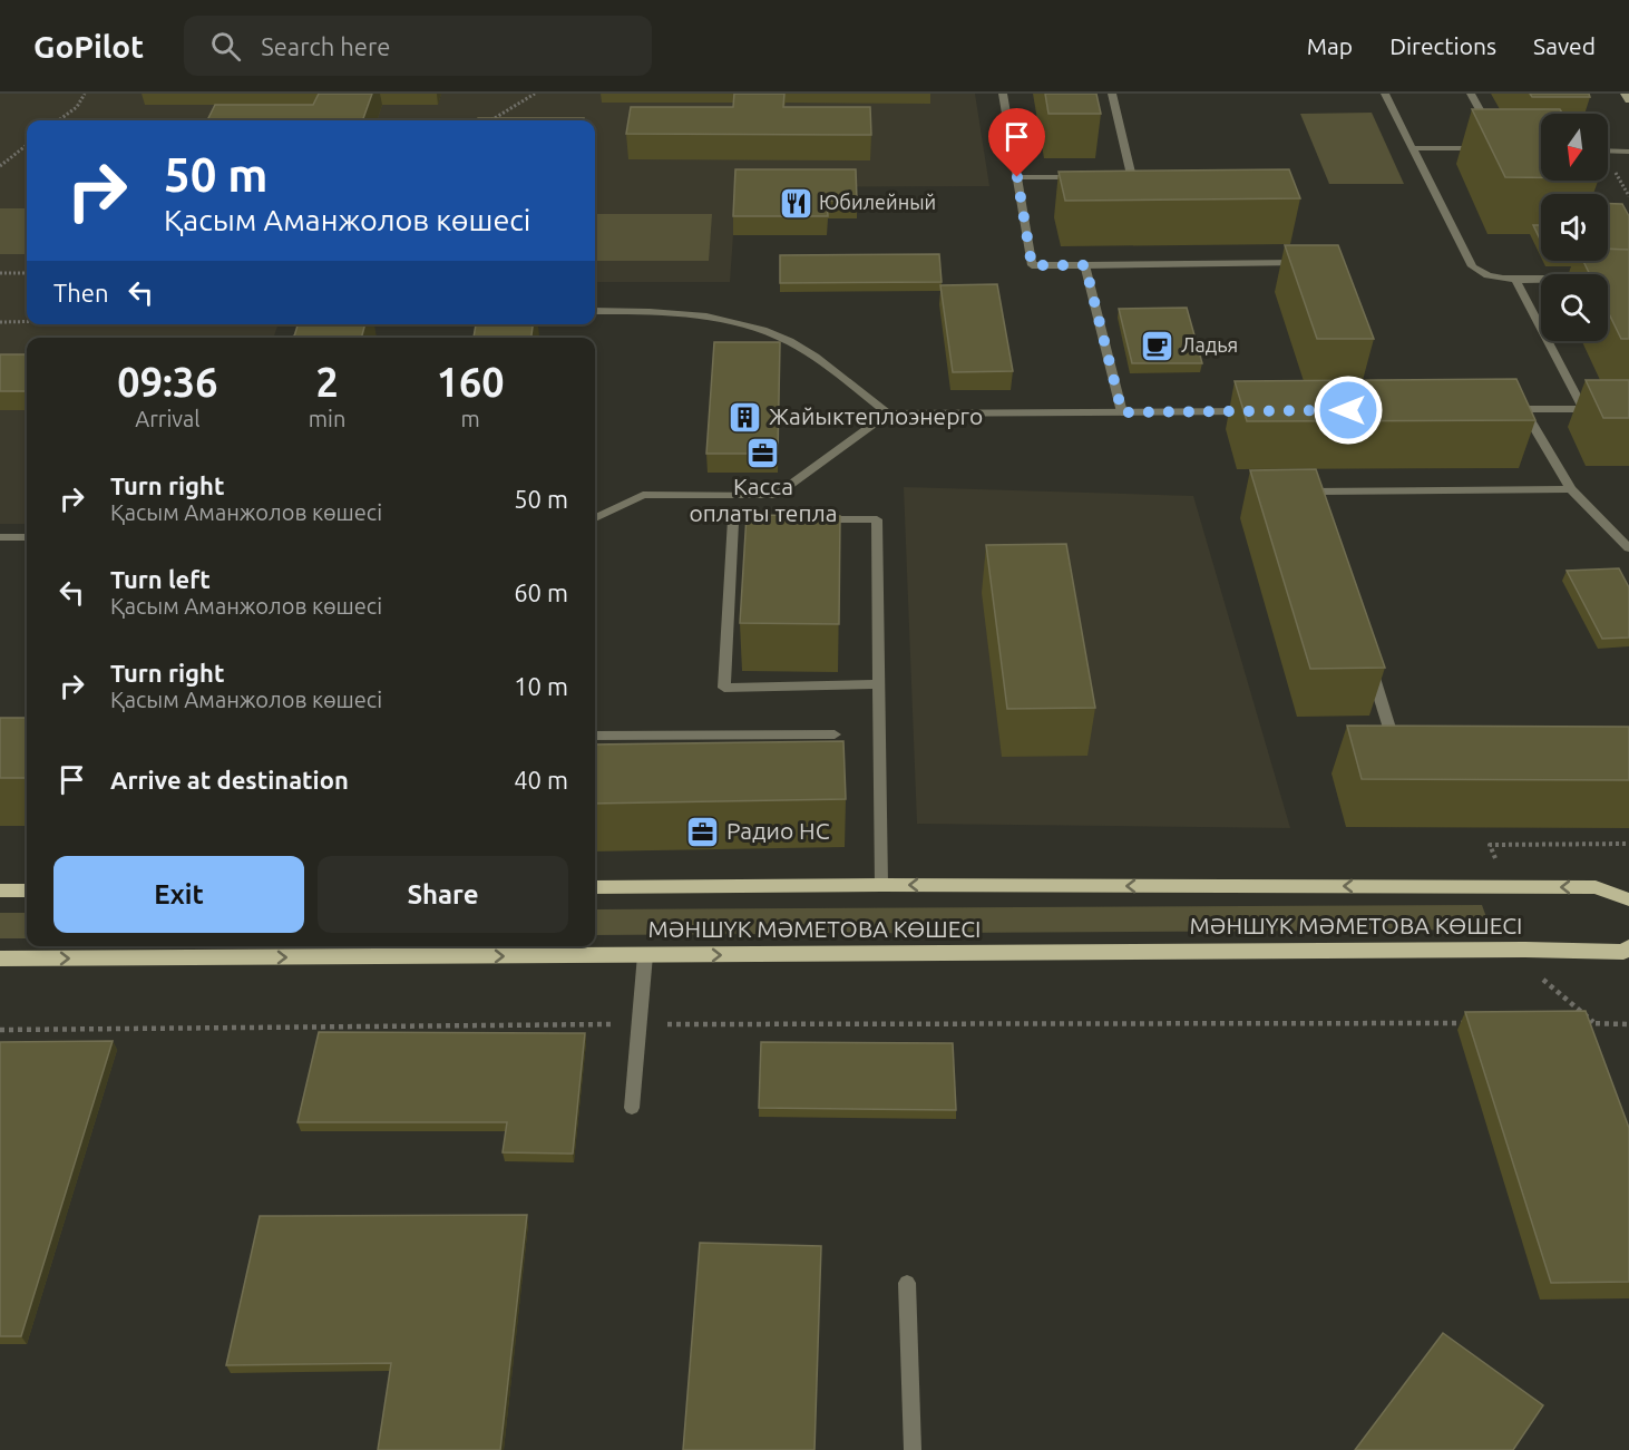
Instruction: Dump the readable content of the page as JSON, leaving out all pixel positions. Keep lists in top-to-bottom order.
{
  "streets": {
    "main road": ["МӘНШҮК МӘМЕТОВА КӨШЕСІ"]
  },
  "places": {
    "restaurant": ["Юбилейный"],
    "cafe": ["Ладья"],
    "building": ["Жайыктеплоэнерго"],
    "office": ["Касса оплаты тепла", "Радио НС"]
  },
  "north": "bottom",
  "page": {
    "header": "GoPilot",
    "search": "Search here",
    "nav": ["Map", "Directions", "Saved"],
    "turn": ["50 m", "Қасым Аманжолов көшесі"],
    "then": "Then",
    "eta": [
      "09:36",
      "Arrival",
      "2",
      "min",
      "160",
      "m"
    ],
    "list": [
      {
        "name": "Turn right",
        "note": "Қасым Аманжолов көшесі",
        "value": "50 m"
      },
      {
        "name": "Turn left",
        "note": "Қасым Аманжолов көшесі",
        "value": "60 m"
      },
      {
        "name": "Turn right",
        "note": "Қасым Аманжолов көшесі",
        "value": "10 m"
      },
      {
        "name": "Arrive at destination",
        "value": "40 m"
      }
    ],
    "buttons": ["Exit", "Share"]
  }
}
